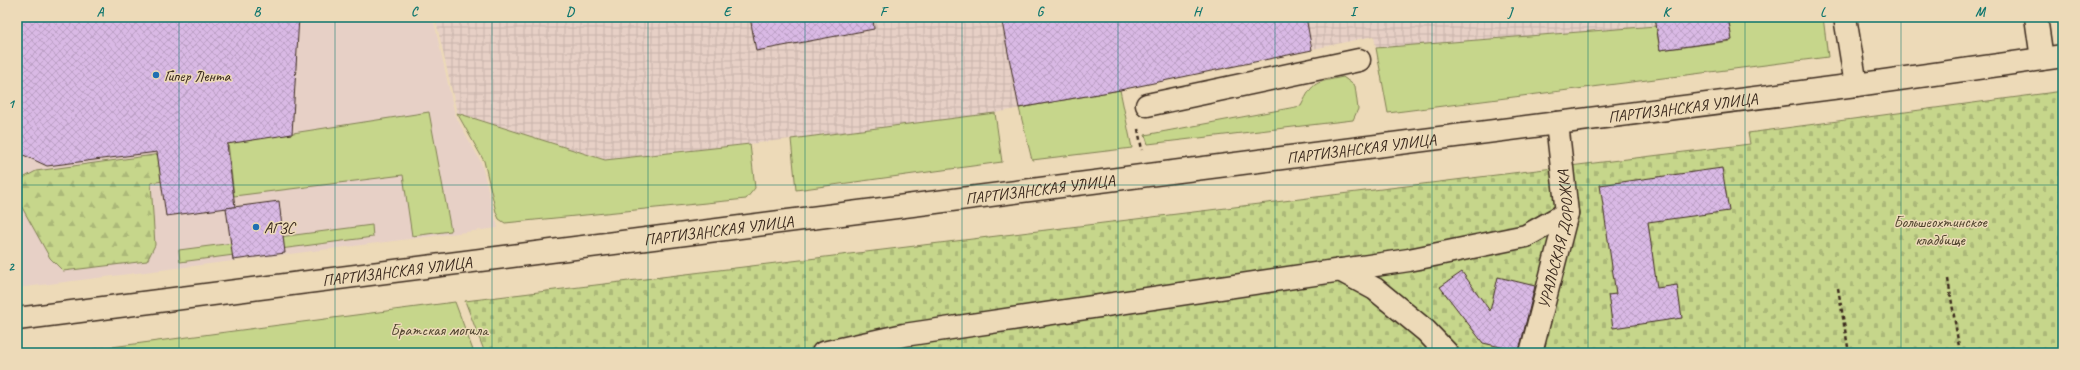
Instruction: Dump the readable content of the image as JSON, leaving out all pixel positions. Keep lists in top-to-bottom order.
{
  "streets": {
    "street": ["ПАРТИЗАНСКАЯ УЛИЦА", "УРАЛЬСКАЯ ДОРОЖКА"]
  },
  "crossings": [
    ["ПАРТИЗАНСКАЯ УЛИЦА", "УРАЛЬСКАЯ ДОРОЖКА"]
  ],
  "parks": ["Большеохтинское кладбище", "Братская могила"],
  "places": ["Гипер Лента", "АГЗС"],
  "grid": {
    "columns": [
      "A",
      "B",
      "C",
      "D",
      "E",
      "F",
      "G",
      "H",
      "I",
      "J",
      "K",
      "L",
      "M"
    ],
    "rows": ["1", "2"]
  }
}
